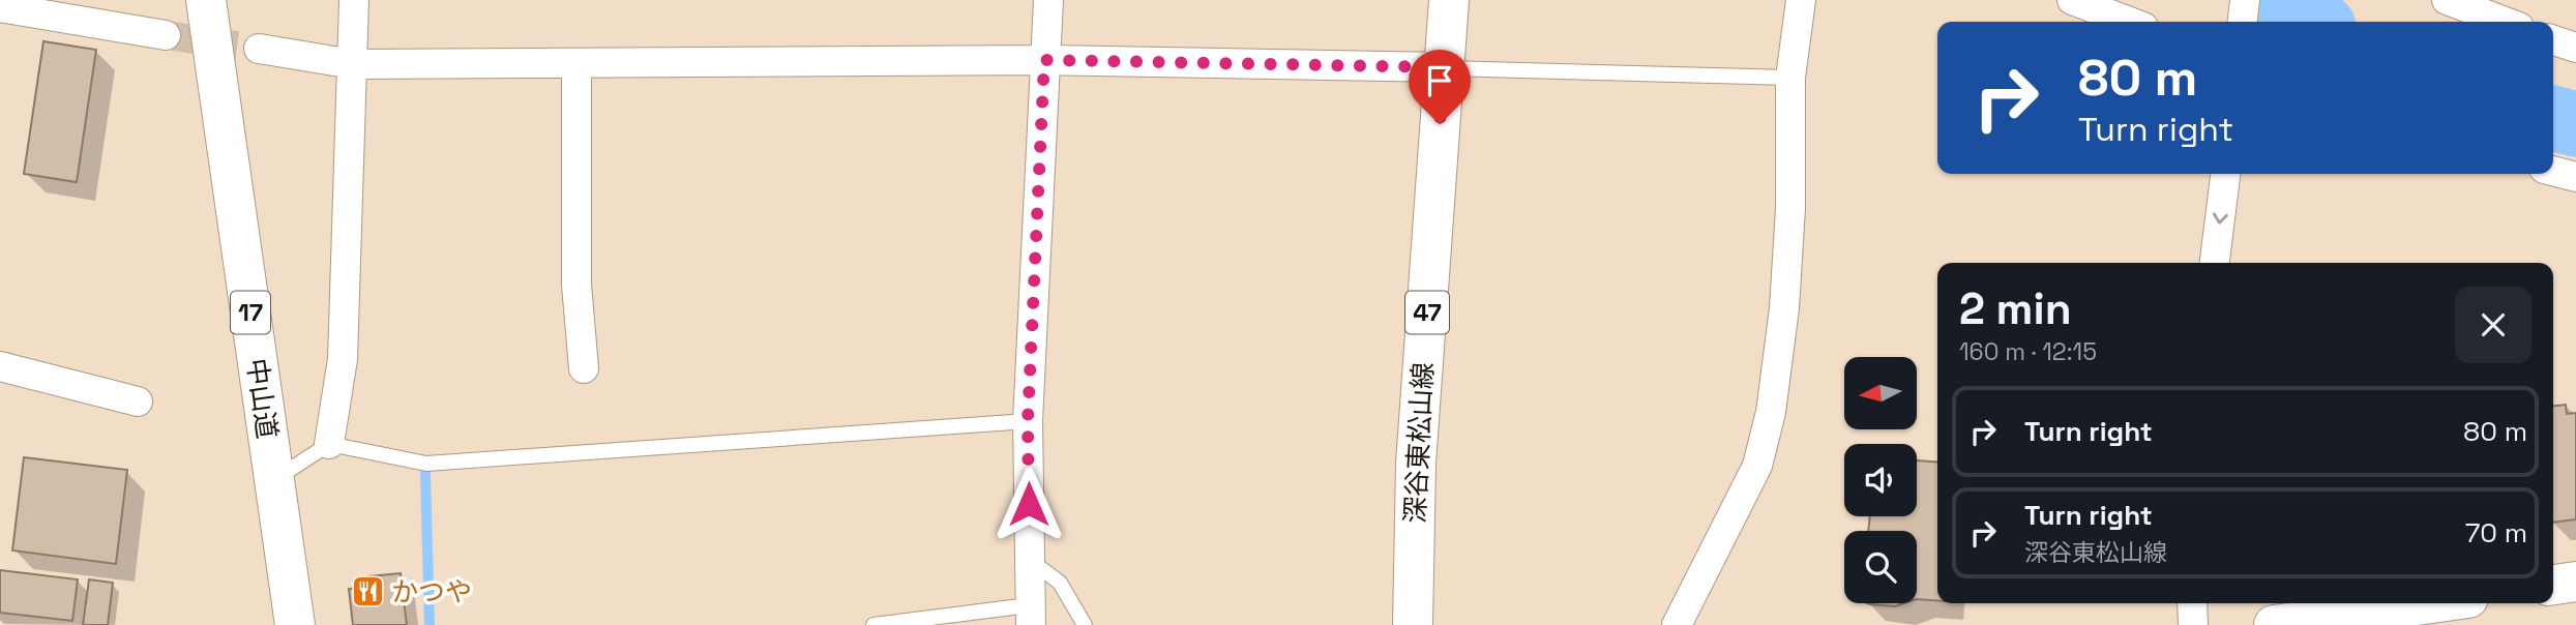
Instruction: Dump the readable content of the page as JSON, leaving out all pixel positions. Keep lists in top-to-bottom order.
{
  "streets": {
    "main road": [
      "17",
      "47",
      "中山道",
      "深谷東松山線"
    ]
  },
  "places": {
    "restaurant": ["かつや"]
  },
  "north": "left",
  "page": {
    "turn": ["80 m", "Turn right"],
    "heading": ["2 min", "160 m · 12:15"],
    "list": [
      {
        "name": "Turn right",
        "value": "80 m"
      },
      {
        "name": "Turn right",
        "note": "深谷東松山線",
        "value": "70 m"
      }
    ]
  }
}
